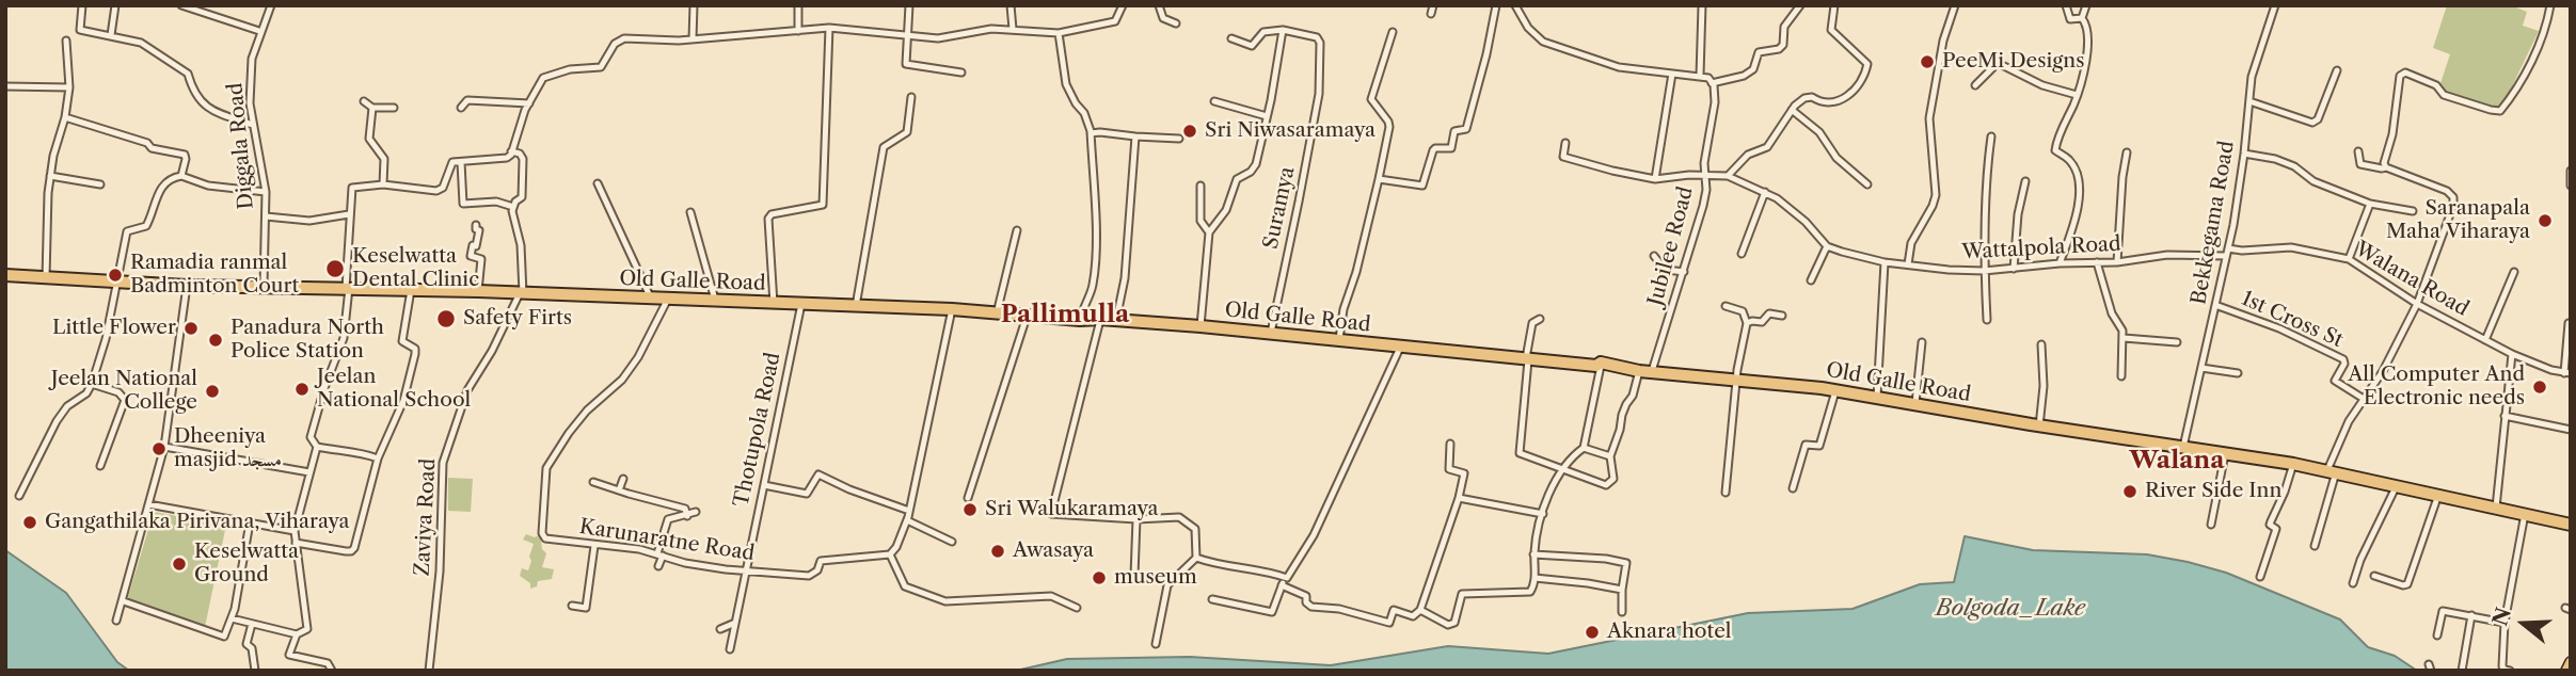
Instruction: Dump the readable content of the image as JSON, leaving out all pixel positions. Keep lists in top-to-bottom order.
{
  "streets": {
    "highway": ["Old Galle Road"],
    "street": [
      "Diggala Road",
      "Suramya",
      "Bekkegama Road",
      "Jubilee Road",
      "Wattalpola Road",
      "Walana Road",
      "1st Cross St",
      "Thotupola Road",
      "Zaviya Road",
      "Karunaratne Road"
    ]
  },
  "crossings": [
    ["Diggala Road", "Old Galle Road"],
    ["Suramya", "Old Galle Road"],
    ["Bekkegama Road", "Wattalpola Road"],
    ["Bekkegama Road", "Walana Road"],
    ["Bekkegama Road", "Old Galle Road"],
    ["Bekkegama Road", "1st Cross St"],
    ["Jubilee Road", "Old Galle Road"],
    ["Old Galle Road", "Thotupola Road"],
    ["Old Galle Road", "Zaviya Road"],
    ["Old Galle Road", "Karunaratne Road"],
    ["Thotupola Road", "Karunaratne Road"]
  ],
  "districts": ["Pallimulla", "Walana"],
  "water": ["Bolgoda_Lake"],
  "places": [
    "PeeMi Designs",
    "Sri Niwasaramaya",
    "Saranapala Maha Viharaya",
    "Keselwatta Dental Clinic",
    "Ramadia ranmal Badminton Court",
    "Safety Firts",
    "Little Flower",
    "Panadura North Police Station",
    "All Computer And Electronic needs",
    "Jeelan National School",
    "Jeelan National College",
    "Dheeniya masjid مسجد",
    "River Side Inn",
    "Sri Walukaramaya",
    "Gangathilaka Pirivana, Viharaya",
    "Awasaya",
    "Keselwatta Ground",
    "museum",
    "Aknara hotel"
  ],
  "north": "left"
}
